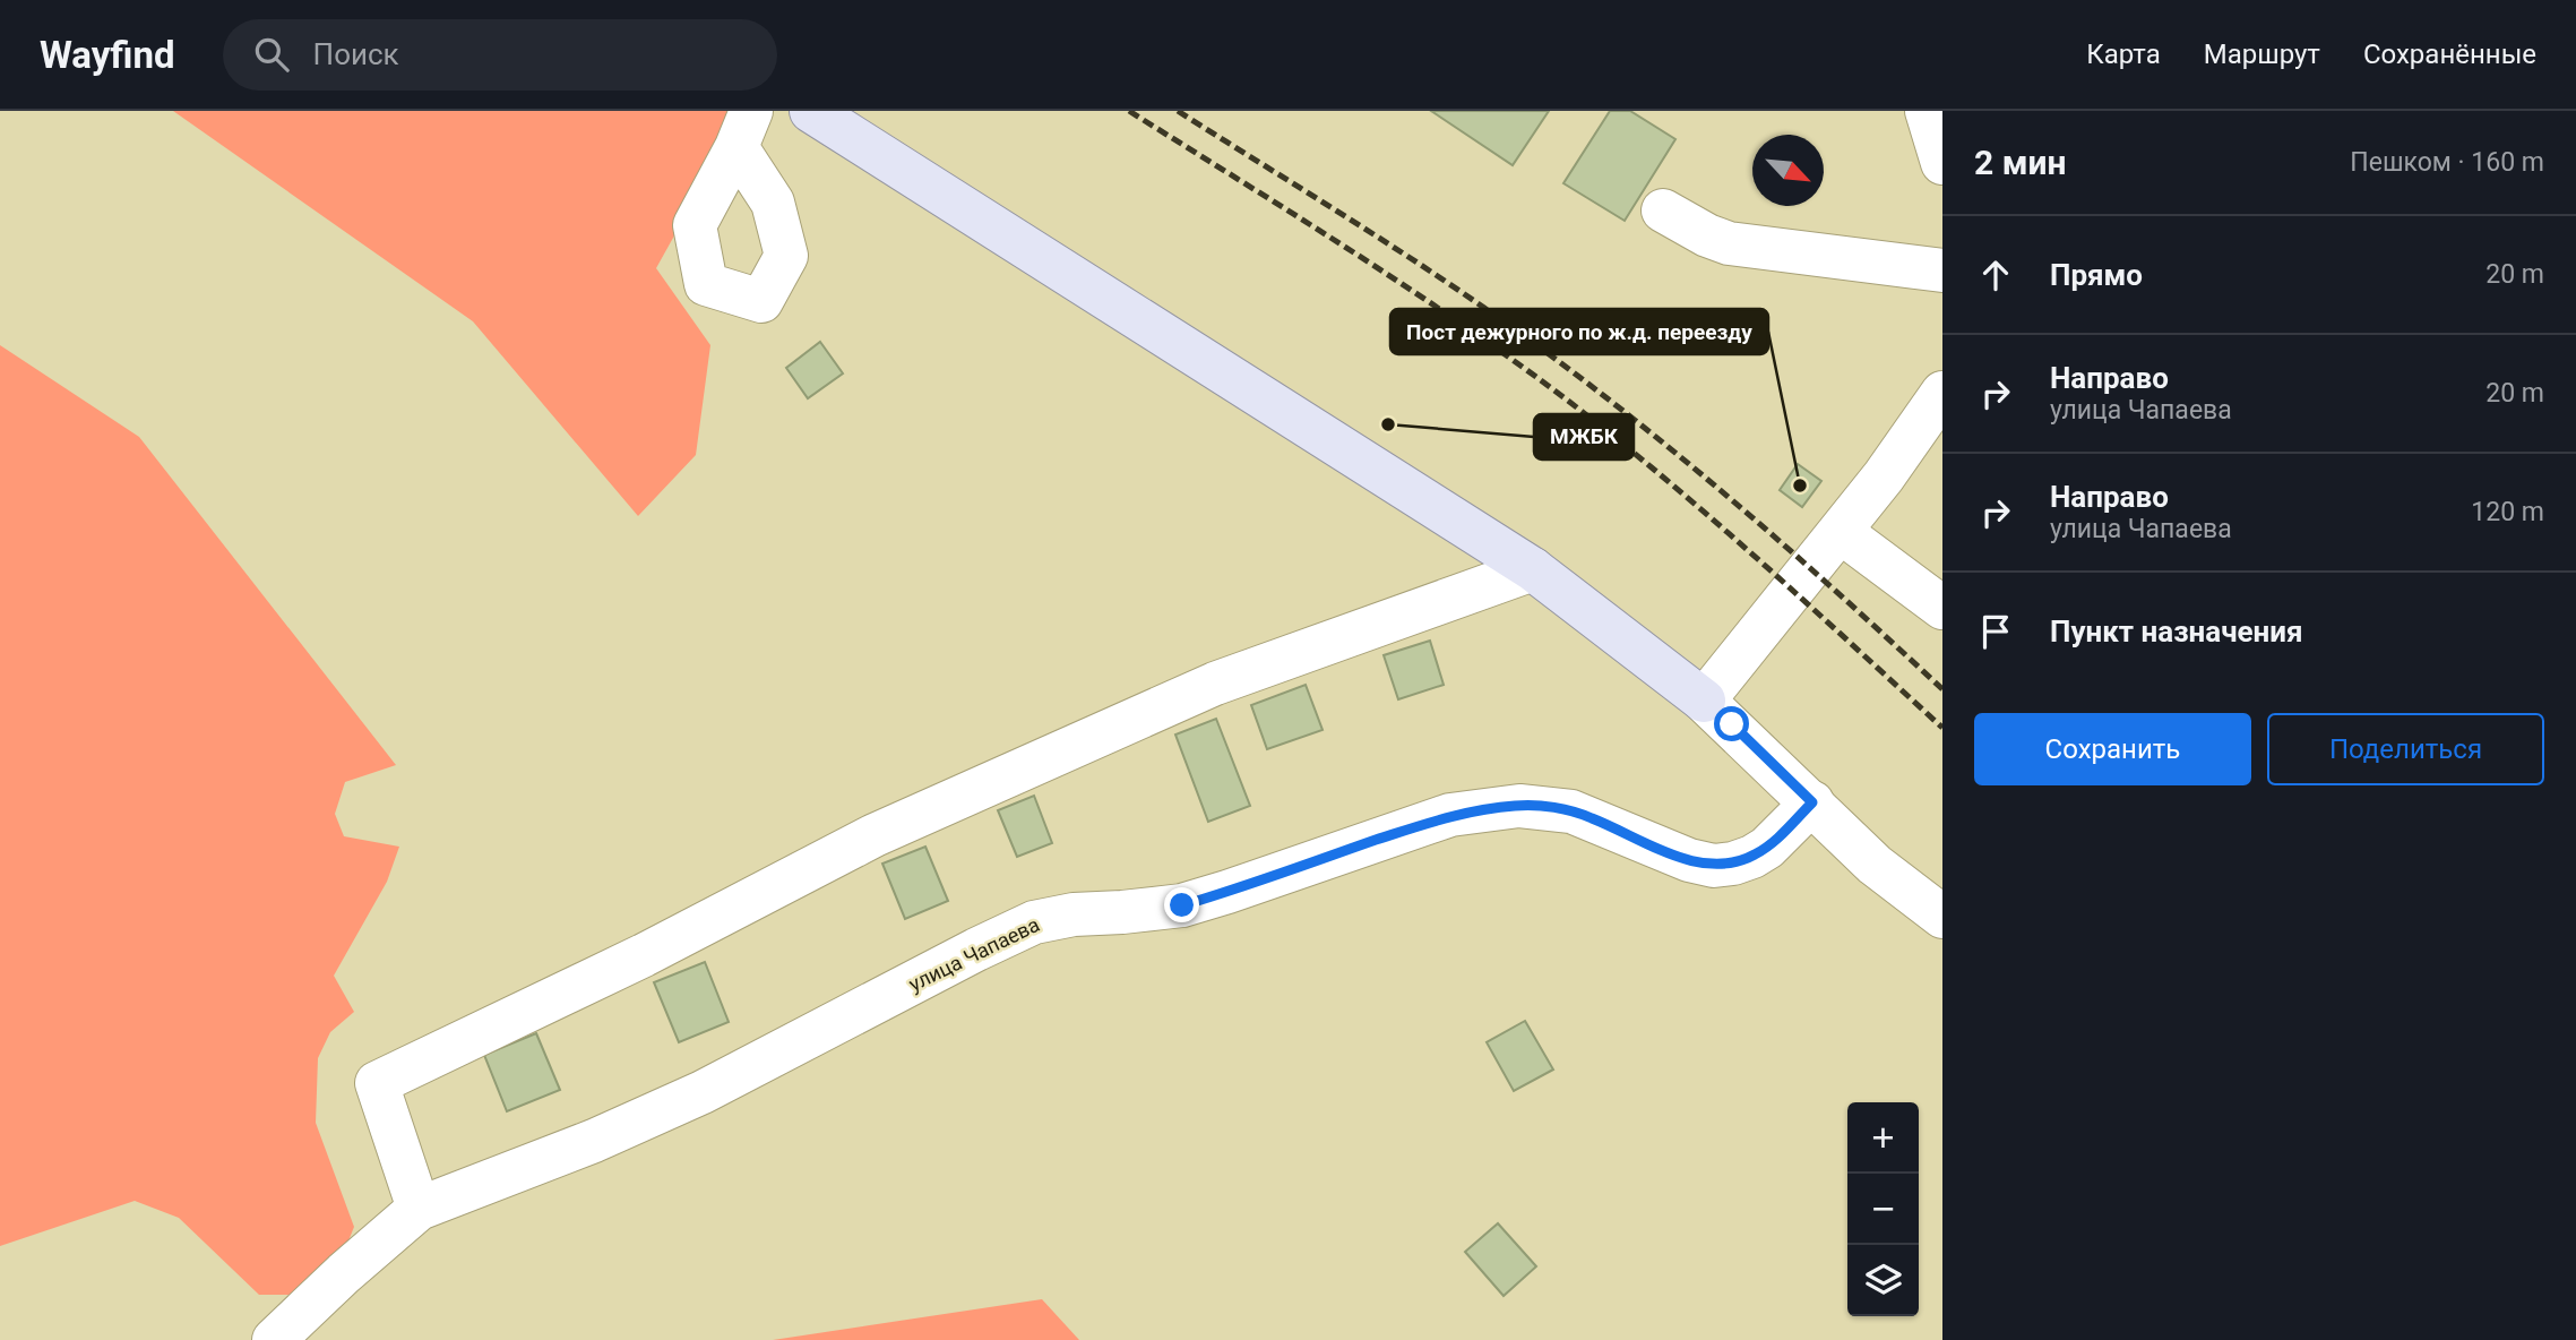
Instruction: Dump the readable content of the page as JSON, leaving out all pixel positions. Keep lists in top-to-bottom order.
{
  "streets": {
    "street": ["улица Чапаева"]
  },
  "places": ["МЖБК", "Пост дежурного по ж.д. переезду"],
  "north": "bottom right",
  "page": {
    "header": "Wayfind",
    "search": "Поиск",
    "nav": ["Карта", "Маршрут", "Сохранённые"],
    "heading": ["2 мин", "Пешком · 160 m"],
    "list": [
      ["Прямо", "20 m"],
      ["Направо", "улица Чапаева", "20 m"],
      ["Направо", "улица Чапаева", "120 m"],
      "Пункт назначения"
    ],
    "buttons": ["Сохранить", "Поделиться"],
    "map_buttons": ["+", "−"]
  }
}
